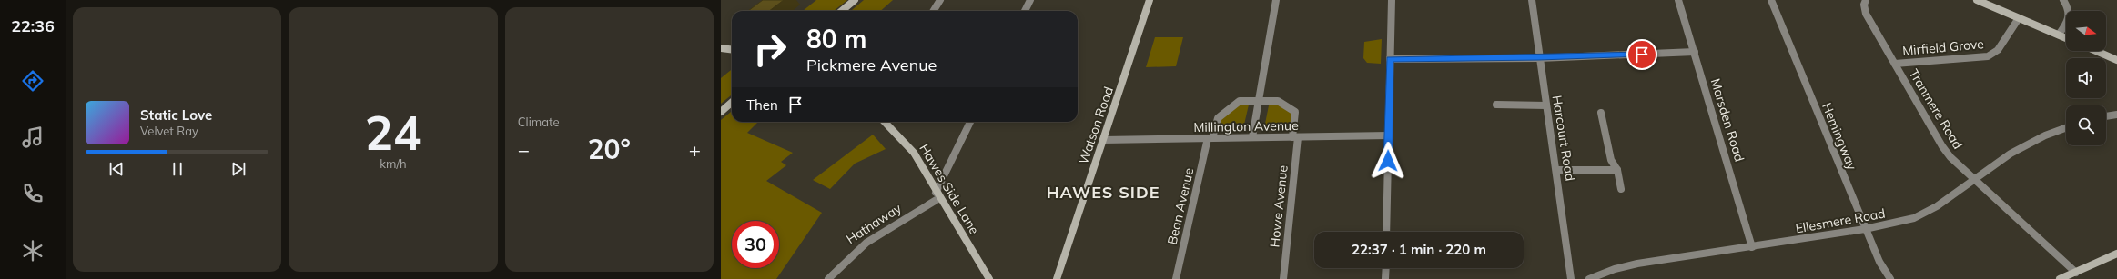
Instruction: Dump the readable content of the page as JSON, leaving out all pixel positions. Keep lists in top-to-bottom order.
{
  "streets": {
    "street": [
      "Mirfield Grove",
      "Tranmere Road",
      "Marsden Road",
      "Watson Road",
      "Millington Avenue",
      "Hemingway",
      "Harcourt Road",
      "Hawes Side Lane",
      "Bean Avenue",
      "Howe Avenue",
      "Ellesmere Road",
      "Hathaway"
    ]
  },
  "crossings": [
    ["Mirfield Grove", "Tranmere Road"],
    ["Tranmere Road", "Ellesmere Road"],
    ["Marsden Road", "Ellesmere Road"],
    ["Watson Road", "Millington Avenue"],
    ["Millington Avenue", "Bean Avenue"],
    ["Millington Avenue", "Howe Avenue"],
    ["Hemingway", "Ellesmere Road"],
    ["Hawes Side Lane", "Hathaway"],
    ["Bean Avenue", "Howe Avenue"]
  ],
  "districts": ["HAWES SIDE"],
  "north": "right",
  "page": {
    "tabs": "22:36",
    "tile": [
      ["24", "km/h"],
      "Climate"
    ],
    "turn": ["80 m", "Pickmere Avenue"],
    "then": "Then",
    "song": ["Static Love", "Velvet Ray"],
    "heat": ["−", "20°", "+"],
    "limit": "30",
    "trip": "22:37 · 1 min · 220 m"
  }
}
